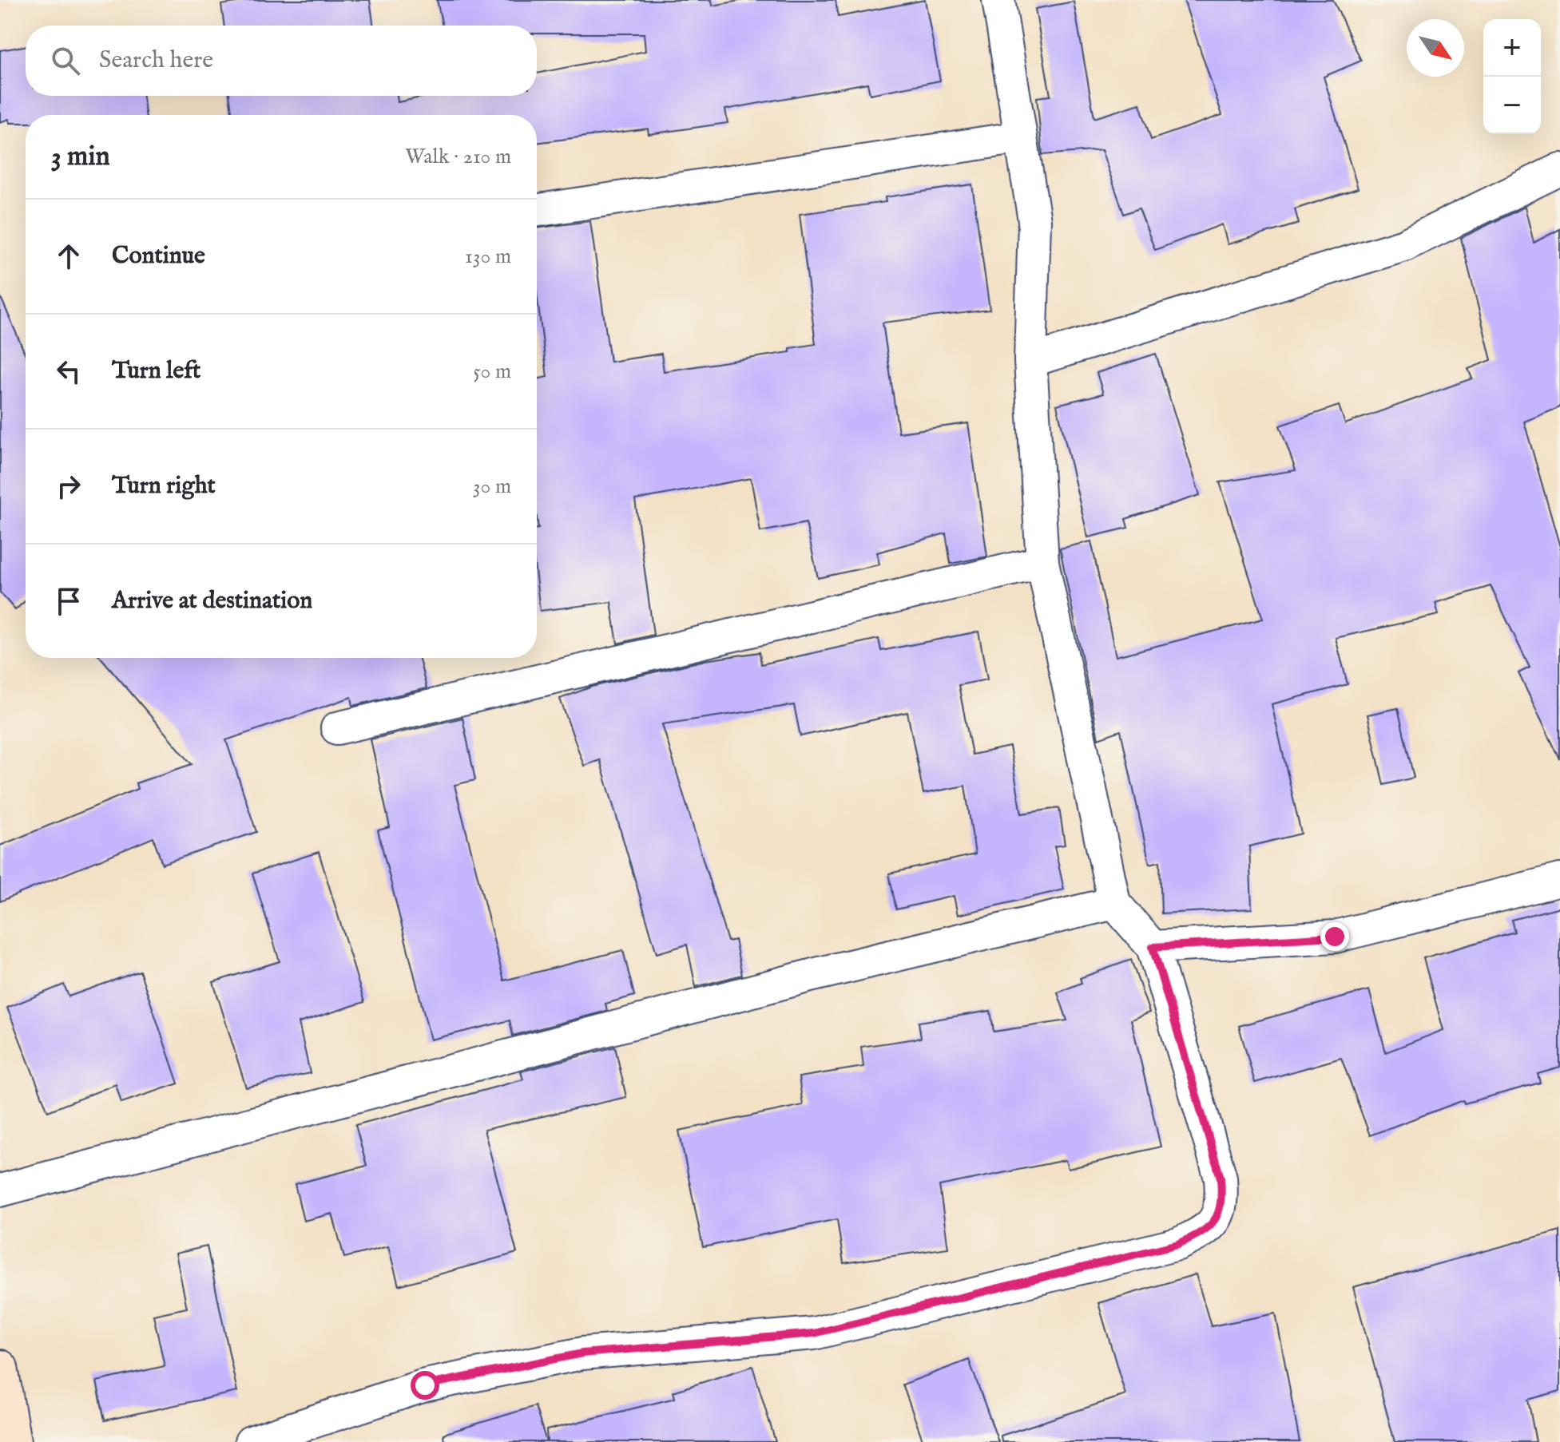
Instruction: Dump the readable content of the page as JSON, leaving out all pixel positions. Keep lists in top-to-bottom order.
{
  "north": "bottom right",
  "page": {
    "map_buttons": ["+", "−"],
    "search": "Search here",
    "heading": ["3 min", "Walk · 210 m"],
    "list": [
      ["Continue", "130 m"],
      ["Turn left", "50 m"],
      ["Turn right", "30 m"],
      "Arrive at destination"
    ]
  }
}
